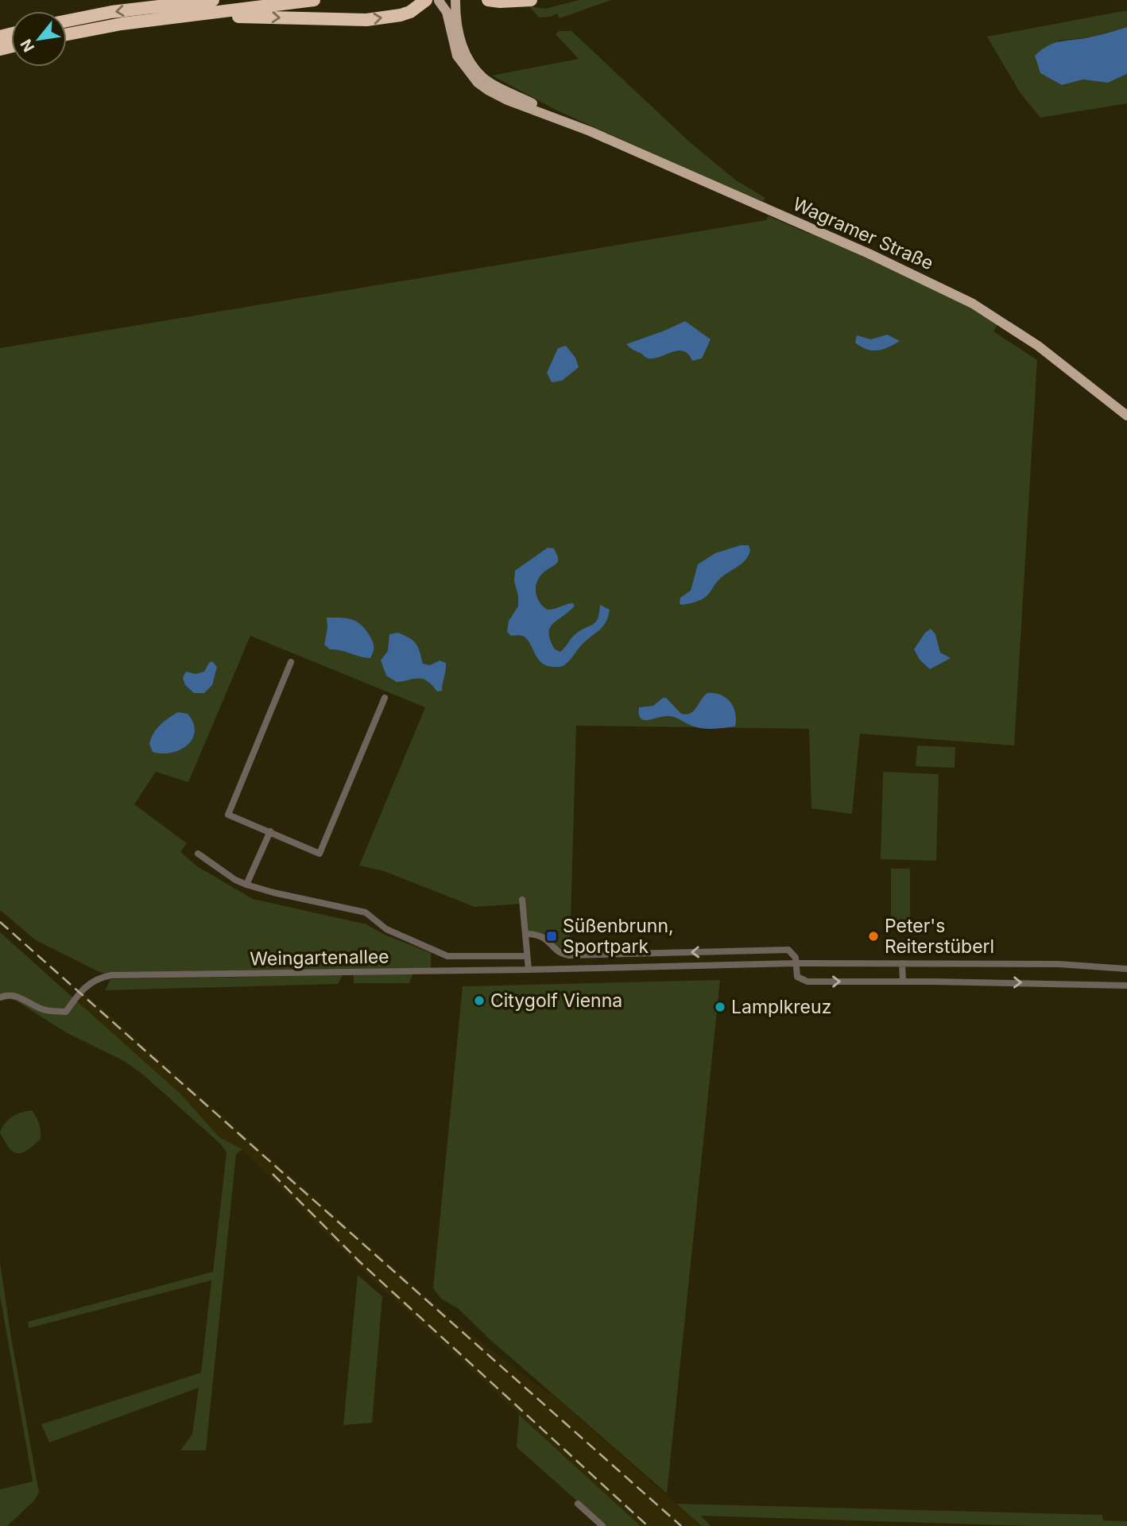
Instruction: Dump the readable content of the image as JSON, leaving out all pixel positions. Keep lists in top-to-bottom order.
{
  "streets": {
    "main road": ["Wagramer Straße"],
    "street": ["Weingartenallee"]
  },
  "places": {
    "transit": ["Süßenbrunn, Sportpark"],
    "other": ["Peter's Reiterstüberl", "Citygolf Vienna", "Lamplkreuz"]
  },
  "north": "bottom left"
}
